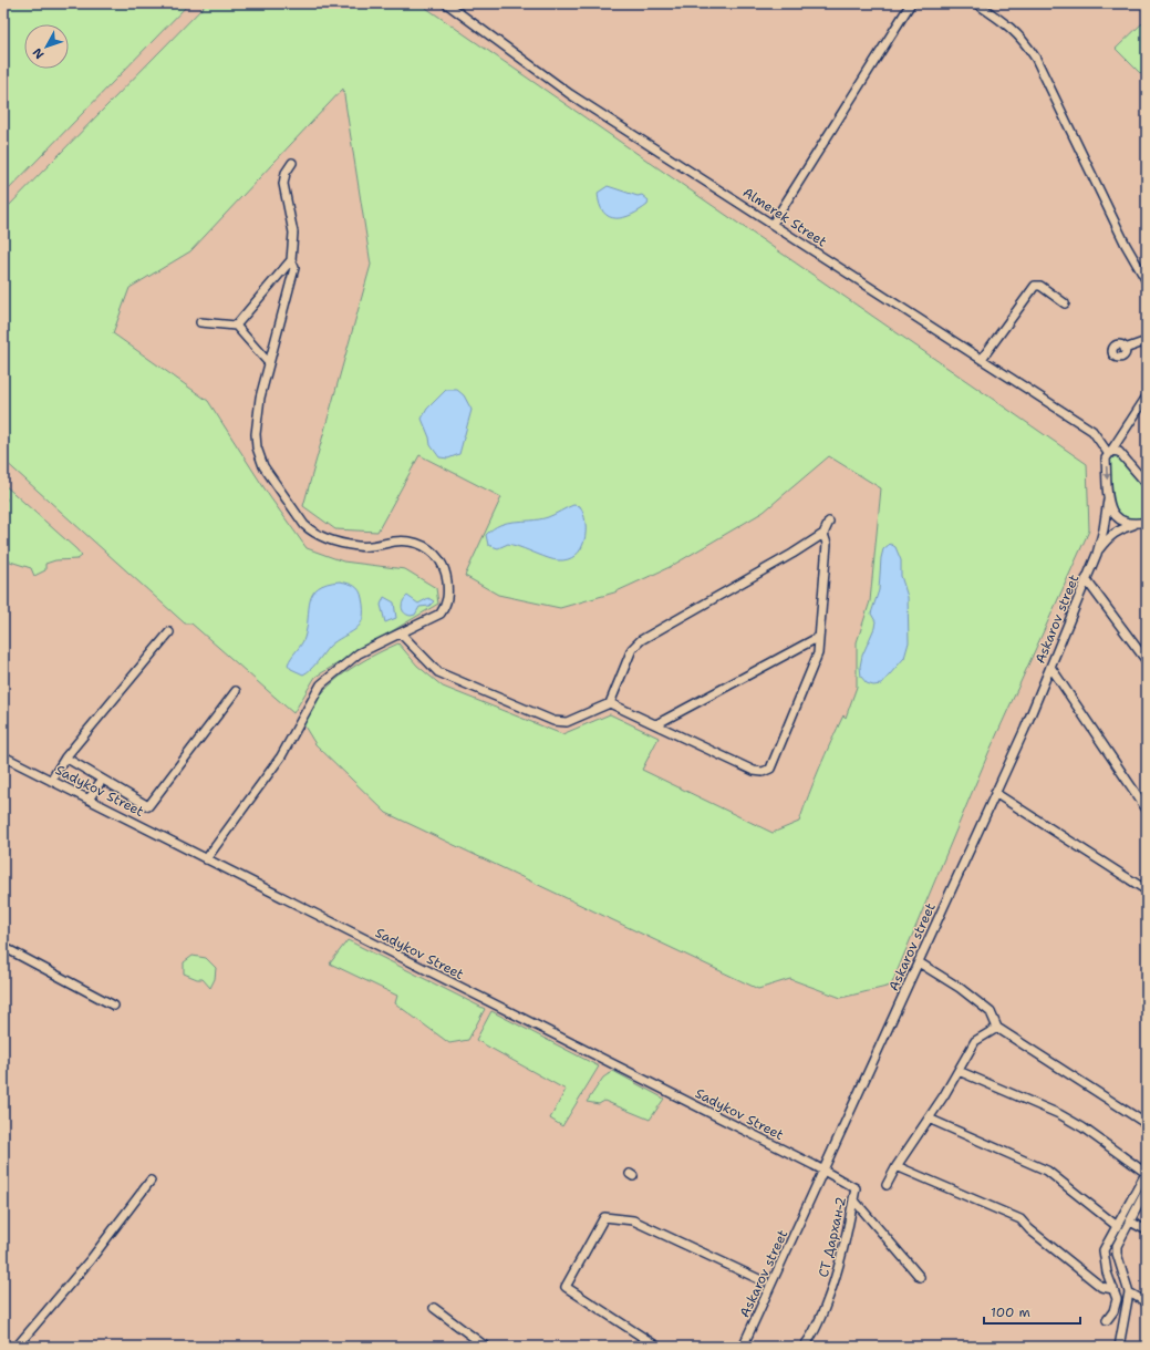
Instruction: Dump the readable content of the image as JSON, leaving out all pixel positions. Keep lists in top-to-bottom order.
{
  "streets": {
    "street": [
      "Almerek Street",
      "Askarov street",
      "Sadykov Street",
      "СТ Дархан-2"
    ]
  },
  "crossings": [
    ["Askarov street", "Sadykov Street"],
    ["Askarov street", "СТ Дархан-2"],
    ["Sadykov Street", "СТ Дархан-2"]
  ],
  "scale_bar": "100 m",
  "north": "bottom left"
}
